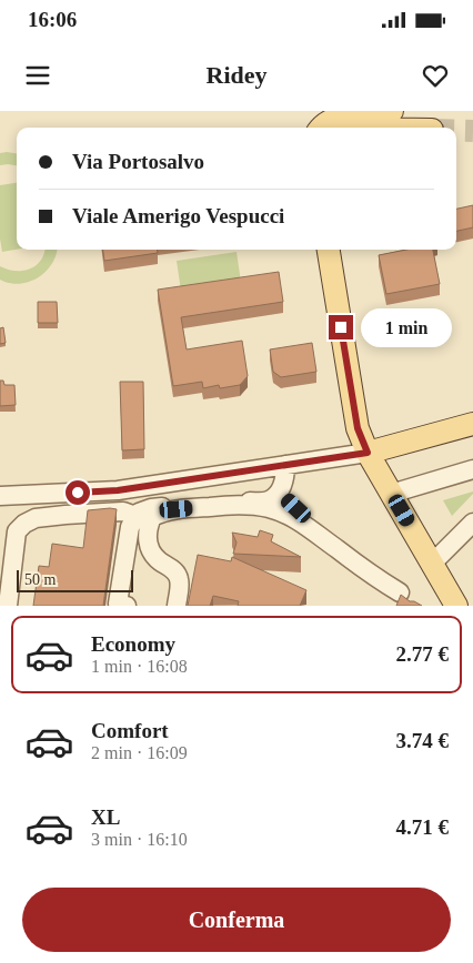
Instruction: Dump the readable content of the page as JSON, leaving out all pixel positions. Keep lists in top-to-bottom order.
{
  "scale_bar": "50 m",
  "page": {
    "status": "16:06",
    "header": "Ridey",
    "banner": ["Via Portosalvo", "Viale Amerigo Vespucci"],
    "bubble": "1 min",
    "scale": "50 m",
    "list": [
      {
        "name": "Economy",
        "note": "1 min · 16:08",
        "value": "2.77 €"
      },
      {
        "name": "Comfort",
        "note": "2 min · 16:09",
        "value": "3.74 €"
      },
      {
        "name": "XL",
        "note": "3 min · 16:10",
        "value": "4.71 €"
      }
    ],
    "buttons": "Conferma"
  }
}
